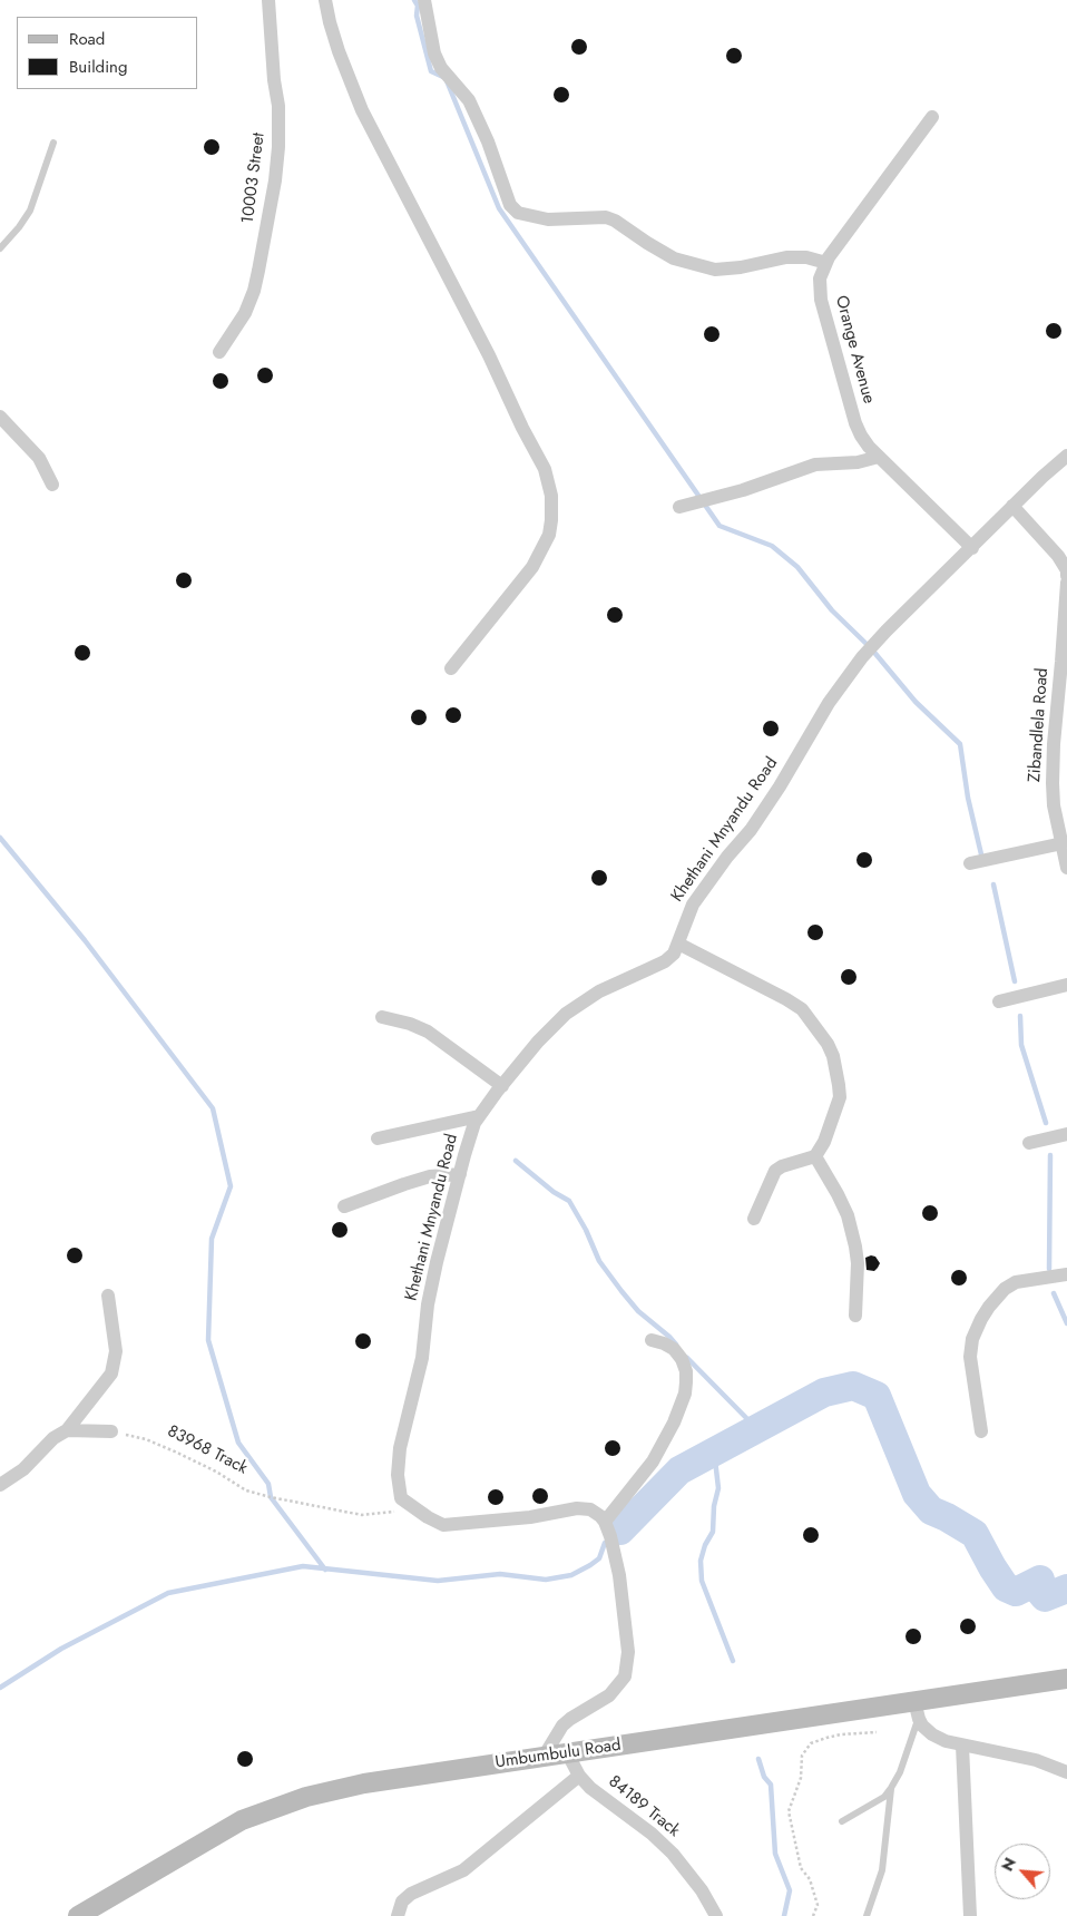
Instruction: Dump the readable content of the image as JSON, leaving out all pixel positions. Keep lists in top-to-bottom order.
{
  "streets": {
    "main road": ["Umbumbulu Road"],
    "street": [
      "10003 Street",
      "Orange Avenue",
      "Zibandlela Road",
      "Khethani Mnyandu Road",
      "84189 Track"
    ],
    "path": ["83968 Track"]
  },
  "crossings": [
    ["Orange Avenue", "Khethani Mnyandu Road"],
    ["Khethani Mnyandu Road", "83968 Track"],
    ["Umbumbulu Road", "84189 Track"]
  ],
  "legend": ["Road", "Building"],
  "north": "top left"
}
